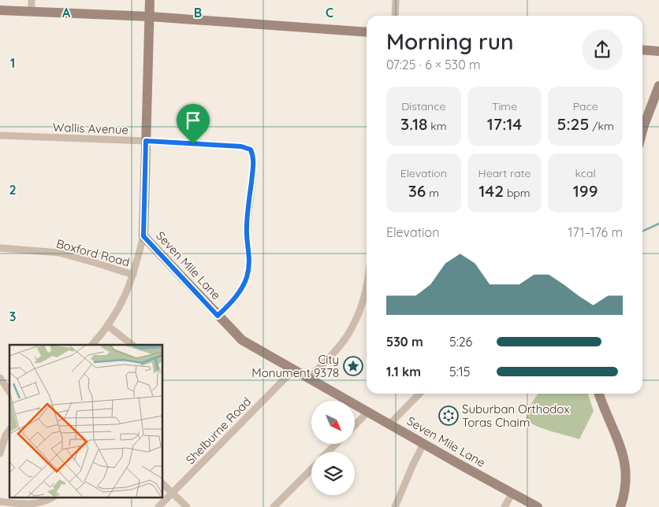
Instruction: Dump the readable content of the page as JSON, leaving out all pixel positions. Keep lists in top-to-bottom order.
{
  "streets": {
    "street": [
      "Wallis Avenue",
      "Boxford Road",
      "Seven Mile Lane",
      "Shelburne Road"
    ]
  },
  "crossings": [
    ["Wallis Avenue", "Seven Mile Lane"],
    ["Seven Mile Lane", "Shelburne Road"]
  ],
  "places": {
    "place": ["City Monument 9378"],
    "synagogue": ["Suburban Orthodox Toras Chaim"]
  },
  "north": "bottom right",
  "page": {
    "heading": ["Morning run", "07:25 · 6 × 530 m"],
    "stats": [
      ["Distance", "3.18 km"],
      ["Time", "17:14"],
      ["Pace", "5:25 /km"],
      ["Elevation", "36 m"],
      ["Heart rate", "142 bpm"],
      ["kcal", "199"]
    ],
    "chart": ["Elevation", "171–176 m"],
    "list": [
      {
        "name": "530 m",
        "note": "5:26"
      },
      {
        "name": "1.1 km",
        "note": "5:15"
      }
    ]
  },
  "grid": {
    "columns": ["A", "B", "C"],
    "rows": ["1", "2", "3"]
  }
}
